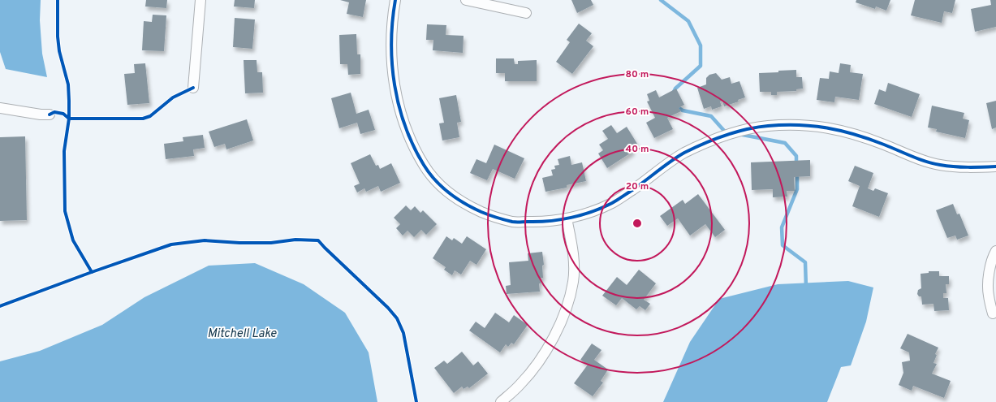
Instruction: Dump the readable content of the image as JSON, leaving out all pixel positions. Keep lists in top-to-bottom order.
{
  "water": ["Mitchell Lake"],
  "rings": [
    "80 m",
    "60 m",
    "40 m",
    "20 m"
  ]
}
